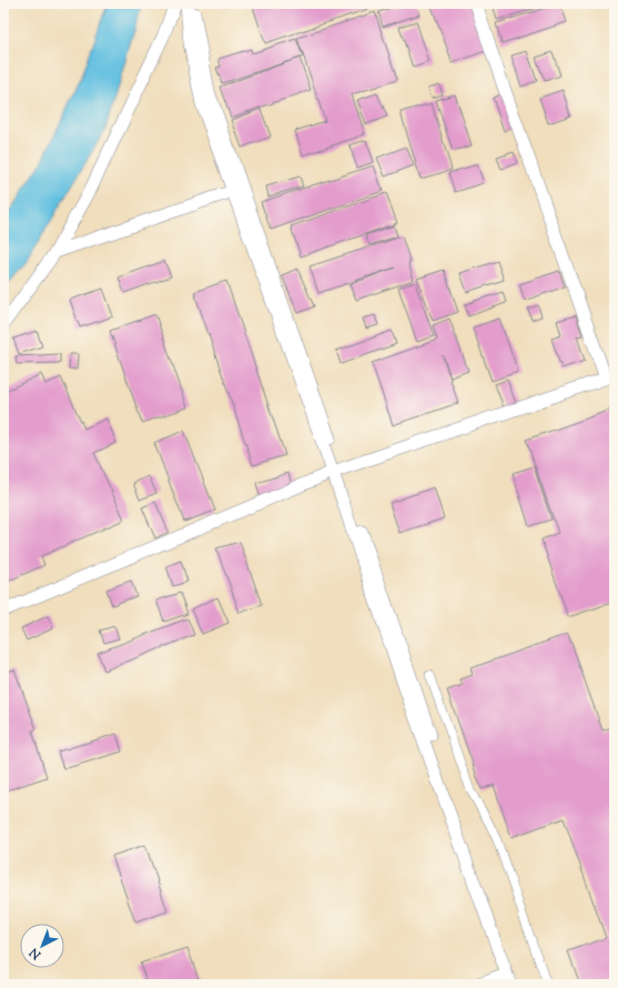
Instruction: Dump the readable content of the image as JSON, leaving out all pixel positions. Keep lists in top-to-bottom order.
{
  "north": "bottom left"
}
